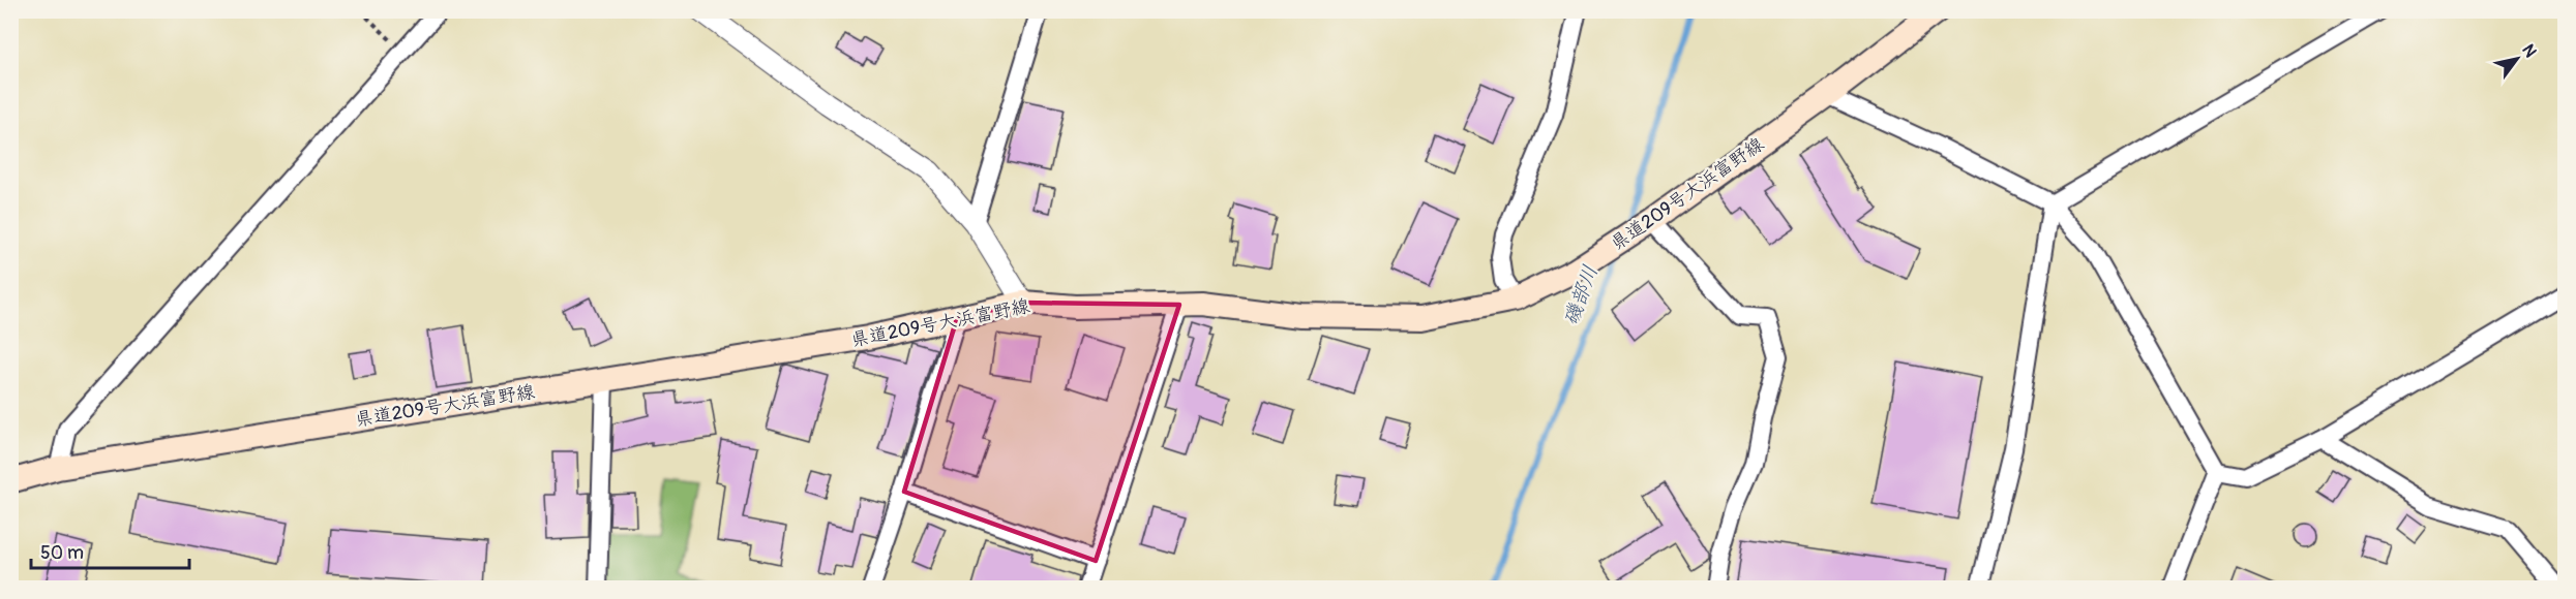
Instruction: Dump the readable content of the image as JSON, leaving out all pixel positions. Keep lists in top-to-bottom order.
{
  "streets": {
    "main road": ["県道209号大浜富野線"]
  },
  "water": ["磯部川"],
  "scale_bar": "50 m",
  "north": "top right"
}
